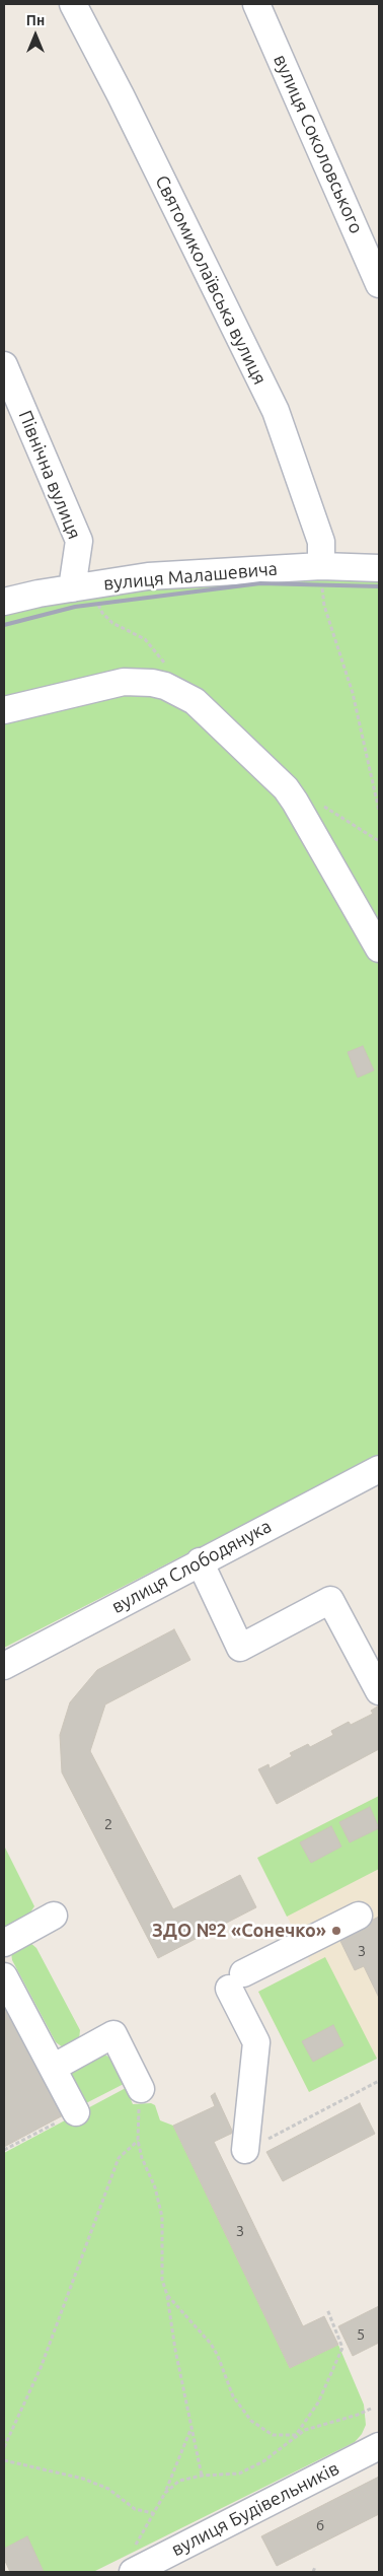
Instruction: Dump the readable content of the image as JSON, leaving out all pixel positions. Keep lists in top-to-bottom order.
{
  "streets": {
    "street": [
      "вулиця Соколовського",
      "Святомиколаївська вулиця",
      "Північна вулиця",
      "вулиця Малашевича",
      "вулиця Слободянука",
      "вулиця Будівельників"
    ]
  },
  "crossings": [
    ["Святомиколаївська вулиця", "вулиця Малашевича"],
    ["Північна вулиця", "вулиця Малашевича"]
  ],
  "places": ["ЗДО №2 «Сонечко»"],
  "house_numbers": [
    "2",
    "3",
    "3",
    "5",
    "6"
  ],
  "north": "top"
}
